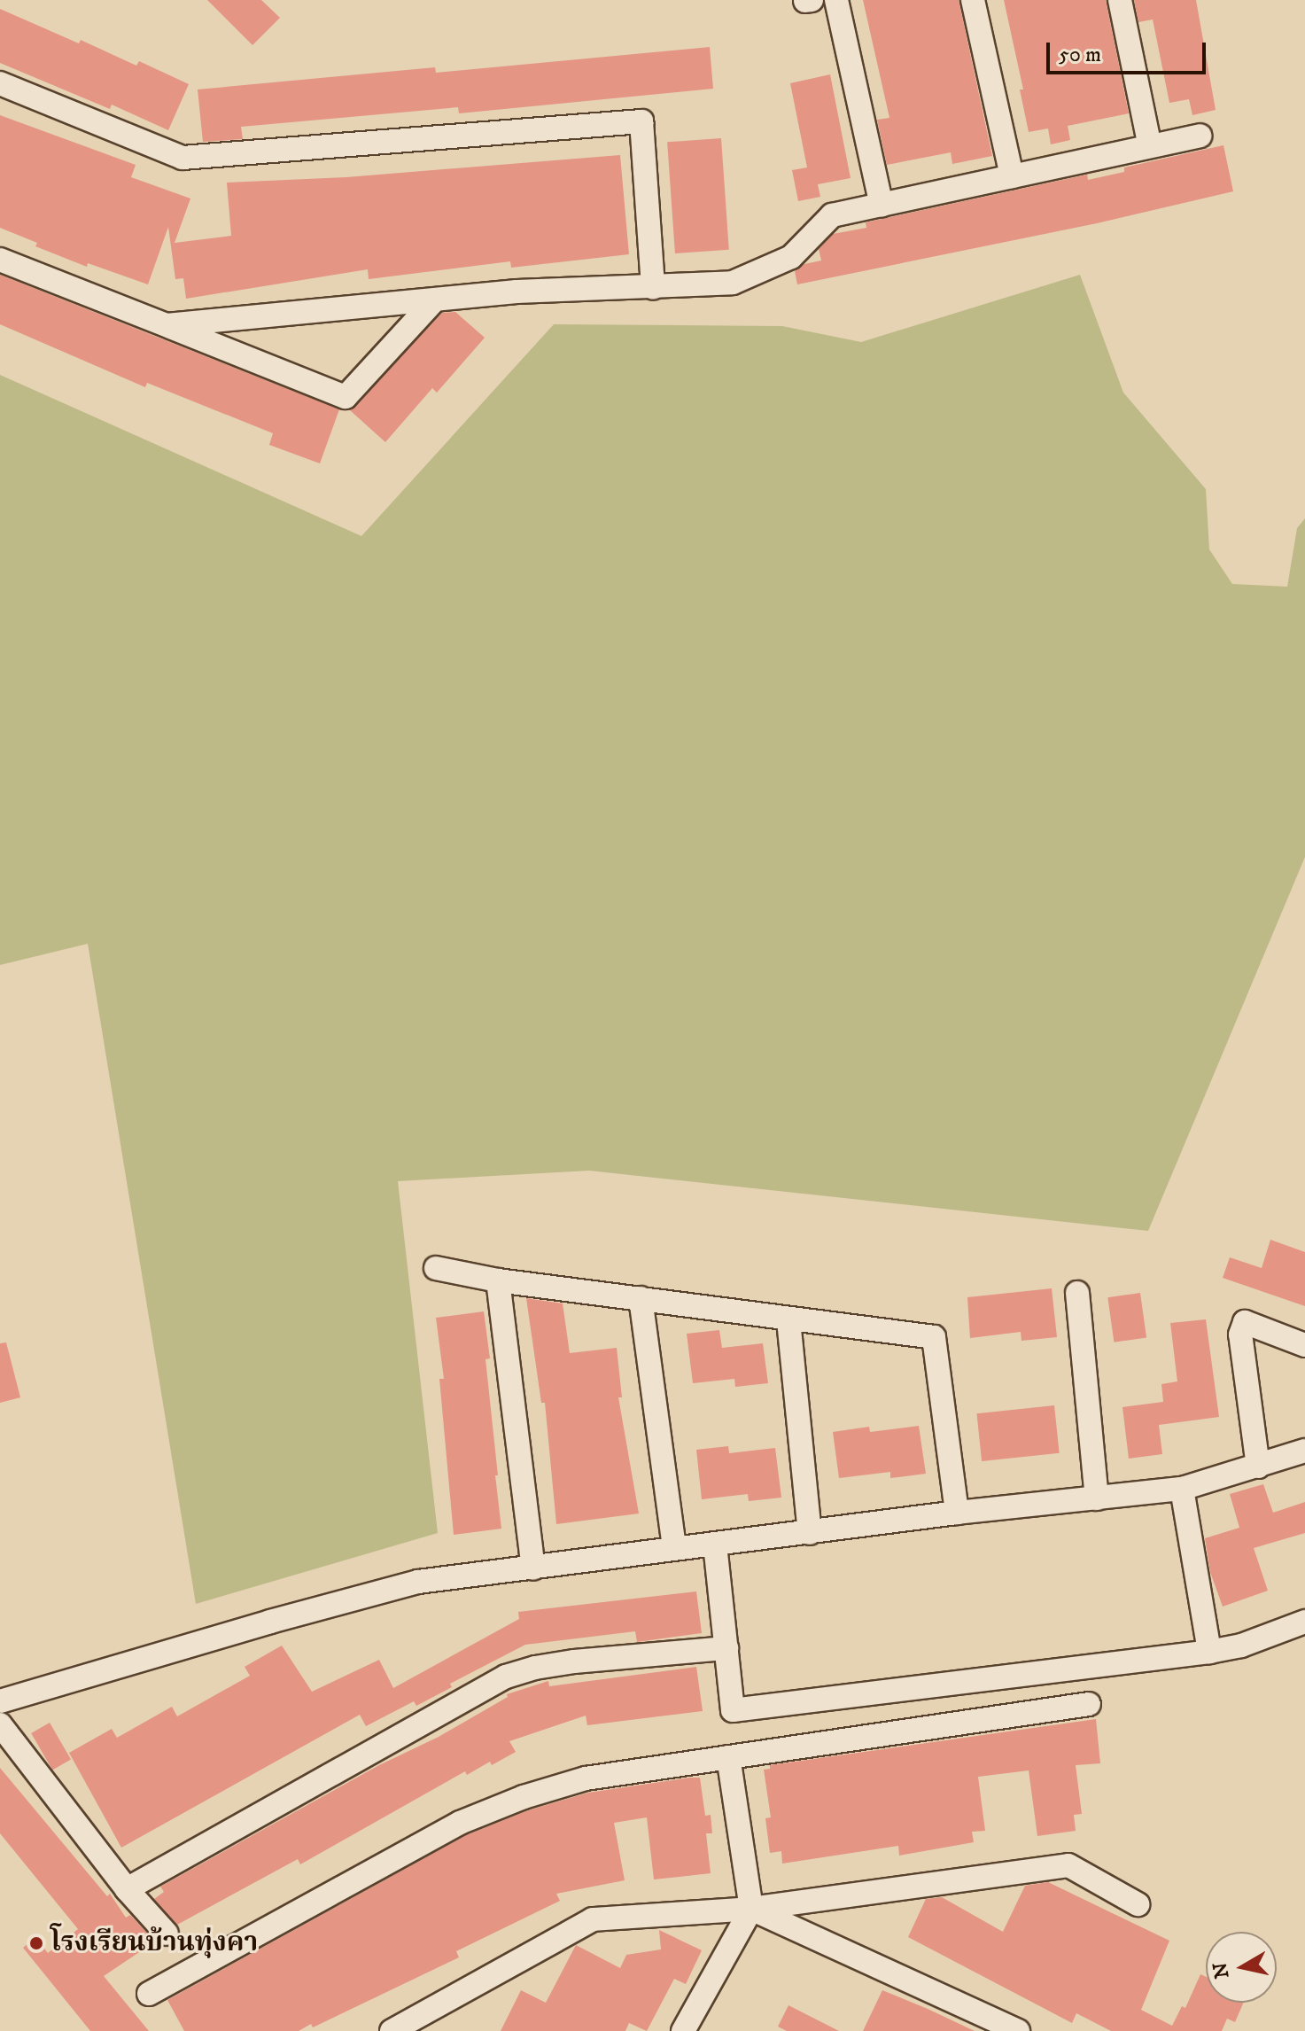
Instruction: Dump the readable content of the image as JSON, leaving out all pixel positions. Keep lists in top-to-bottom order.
{
  "places": ["โรงเรียนบ้านทุ่งคา"],
  "scale_bar": "50 m",
  "north": "left"
}
